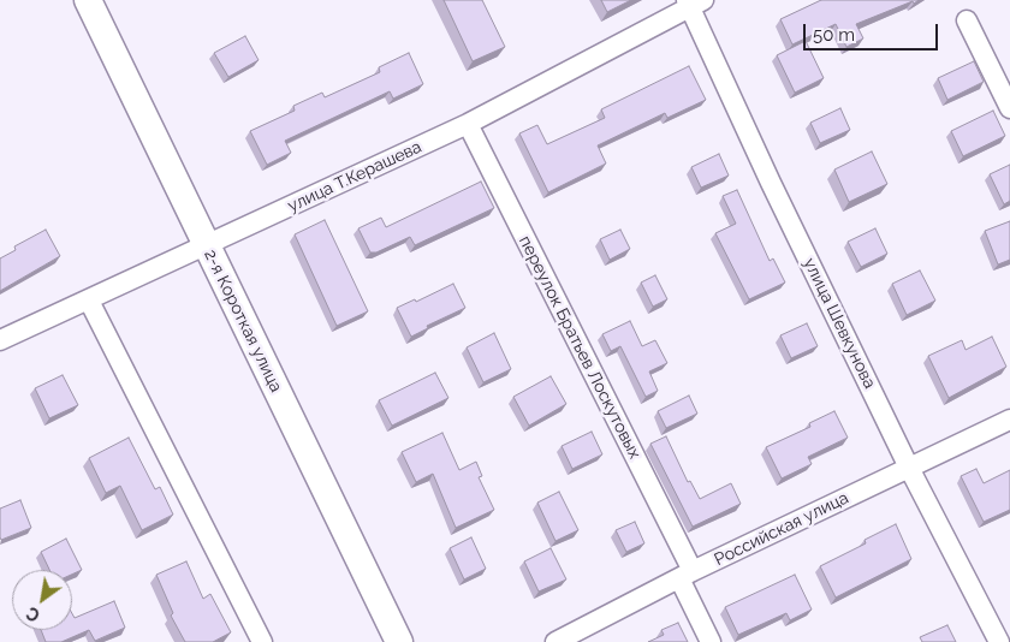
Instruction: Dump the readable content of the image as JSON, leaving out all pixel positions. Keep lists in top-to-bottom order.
{
  "streets": {
    "street": [
      "улица Т.Керашева",
      "2-я Короткая улица",
      "улица Шевкунова",
      "переулок Братьев Лоскутовых",
      "Российская улица"
    ]
  },
  "crossings": [
    ["улица Т.Керашева", "2-я Короткая улица"],
    ["улица Т.Керашева", "улица Шевкунова"],
    ["улица Т.Керашева", "переулок Братьев Лоскутовых"],
    ["улица Шевкунова", "Российская улица"],
    ["переулок Братьев Лоскутовых", "Российская улица"]
  ],
  "scale_bar": "50 m",
  "north": "bottom left"
}
